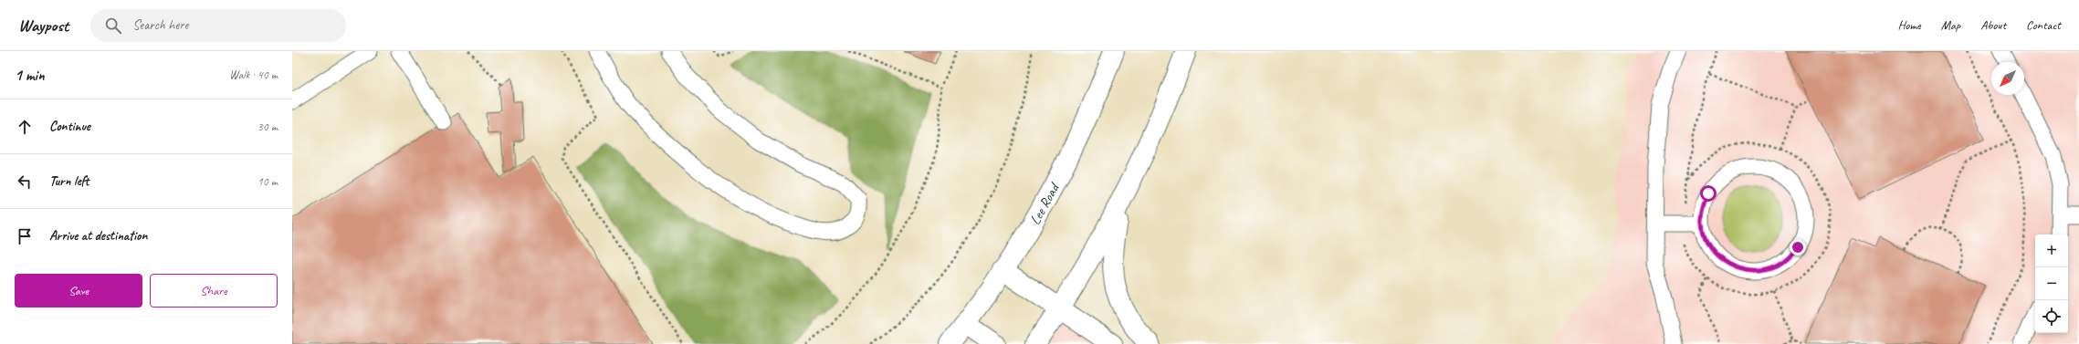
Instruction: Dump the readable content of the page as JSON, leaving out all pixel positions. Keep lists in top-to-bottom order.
{
  "streets": {
    "street": ["Lee Road"]
  },
  "north": "bottom left",
  "page": {
    "header": "Waypost",
    "search": "Search here",
    "nav": [
      "Home",
      "Map",
      "About",
      "Contact"
    ],
    "heading": ["1 min", "Walk · 40 m"],
    "list": [
      ["Continue", "30 m"],
      ["Turn left", "10 m"],
      "Arrive at destination"
    ],
    "map_buttons": ["+", "−"],
    "buttons": ["Save", "Share"]
  }
}
